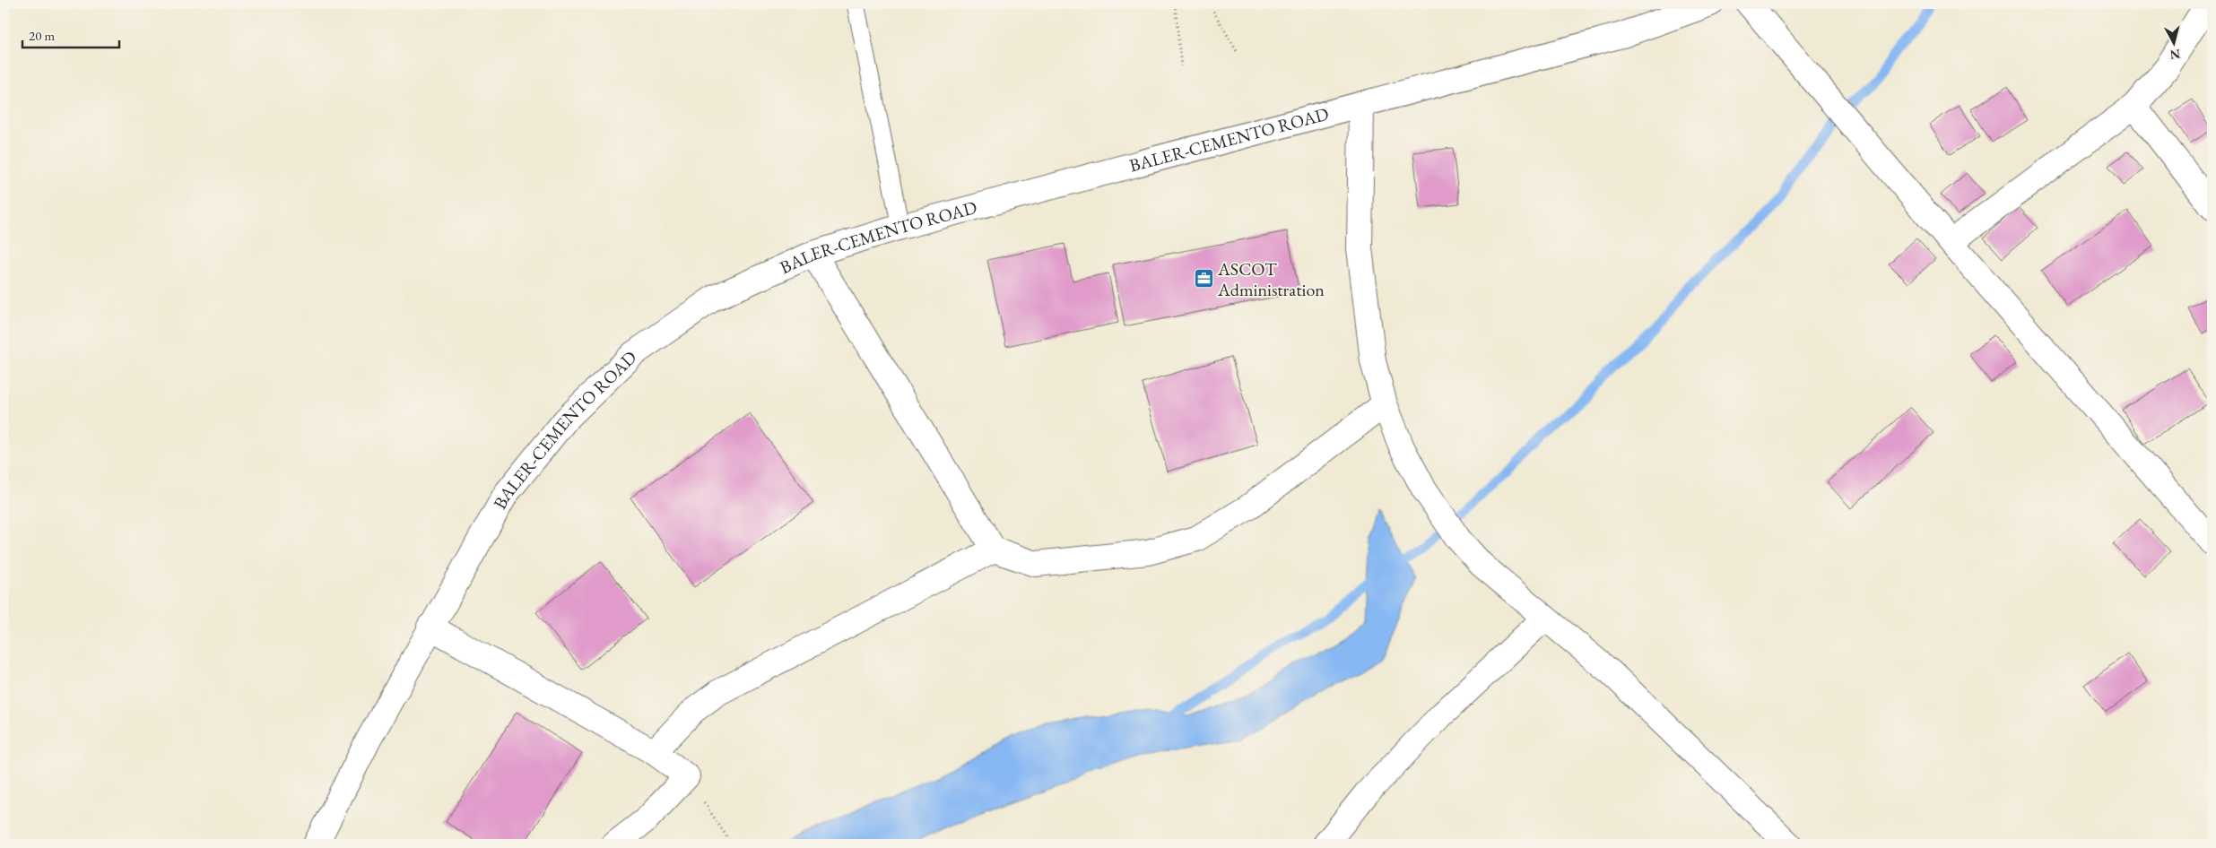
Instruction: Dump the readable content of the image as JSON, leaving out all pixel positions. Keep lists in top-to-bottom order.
{
  "streets": {
    "street": ["BALER-CEMENTO ROAD"]
  },
  "places": {
    "office": ["ASCOT Administration"]
  },
  "scale_bar": "20 m",
  "north": "bottom"
}
